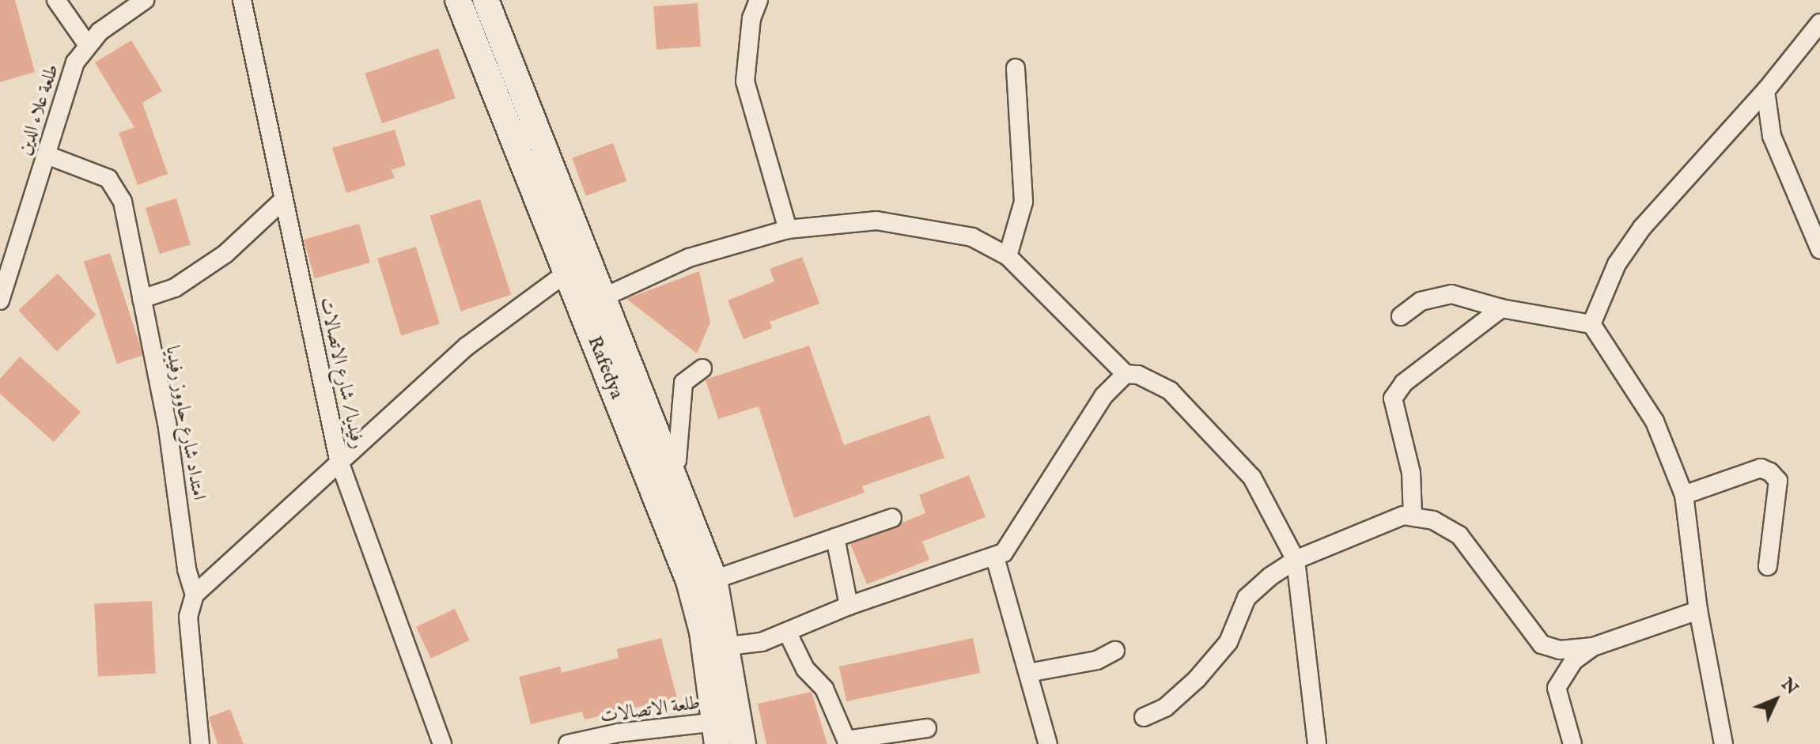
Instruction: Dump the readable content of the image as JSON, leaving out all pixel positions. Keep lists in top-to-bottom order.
{
  "streets": {
    "main road": ["Rafedya"],
    "street": [
      "طلعة علاء الدين",
      "رفيديا / شارع الاتصالات",
      "امتداد شارع حاووز رفيديا",
      "طلعة الاتصالات"
    ]
  },
  "crossings": [
    ["طلعة علاء الدين", "امتداد شارع حاووز رفيديا"],
    ["Rafedya", "طلعة الاتصالات"]
  ],
  "north": "top right"
}
